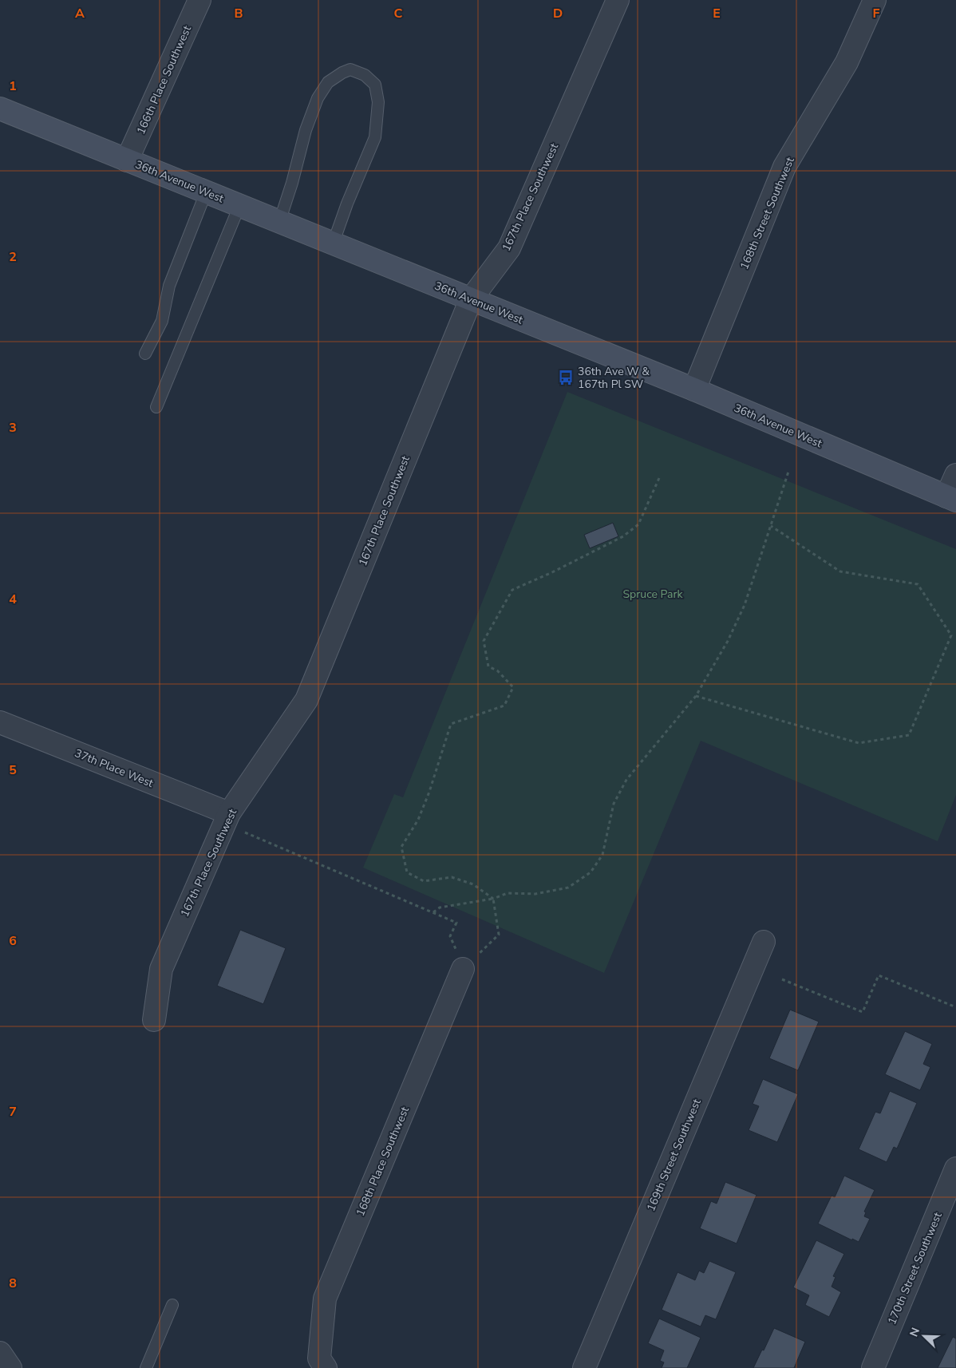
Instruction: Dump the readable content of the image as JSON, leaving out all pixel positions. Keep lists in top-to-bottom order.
{
  "streets": {
    "main road": ["36th Avenue West"],
    "street": [
      "166th Place Southwest",
      "167th Place Southwest",
      "168th Street Southwest",
      "37th Place West",
      "169th Street Southwest",
      "168th Place Southwest",
      "170th Street Southwest"
    ]
  },
  "crossings": [
    ["166th Place Southwest", "36th Avenue West"],
    ["36th Avenue West", "167th Place Southwest"],
    ["36th Avenue West", "168th Street Southwest"],
    ["167th Place Southwest", "37th Place West"]
  ],
  "parks": ["Spruce Park"],
  "places": {
    "bus stop": ["36th Ave W & 167th Pl SW"]
  },
  "north": "top left",
  "grid": {
    "columns": [
      "A",
      "B",
      "C",
      "D",
      "E",
      "F"
    ],
    "rows": [
      "1",
      "2",
      "3",
      "4",
      "5",
      "6",
      "7",
      "8"
    ]
  }
}
